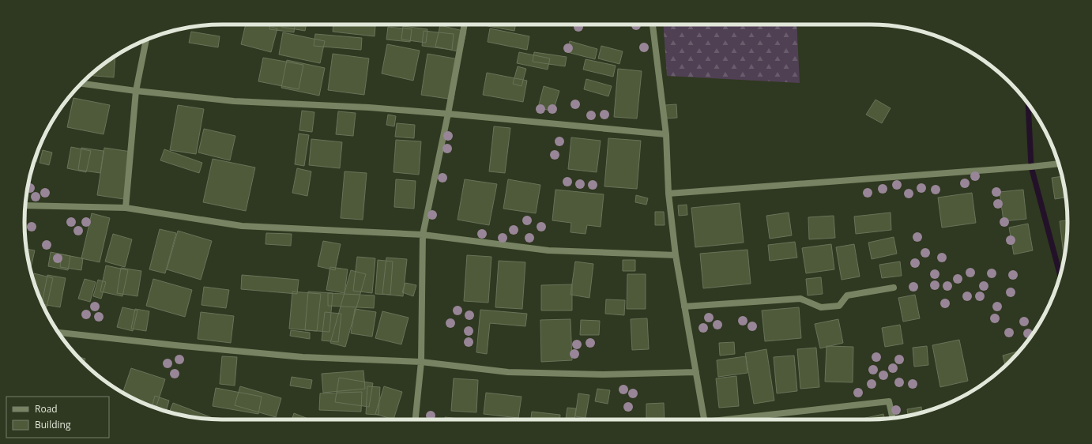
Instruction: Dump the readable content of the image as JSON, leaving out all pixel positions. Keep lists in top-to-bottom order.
{
  "legend": ["Road", "Building"]
}
